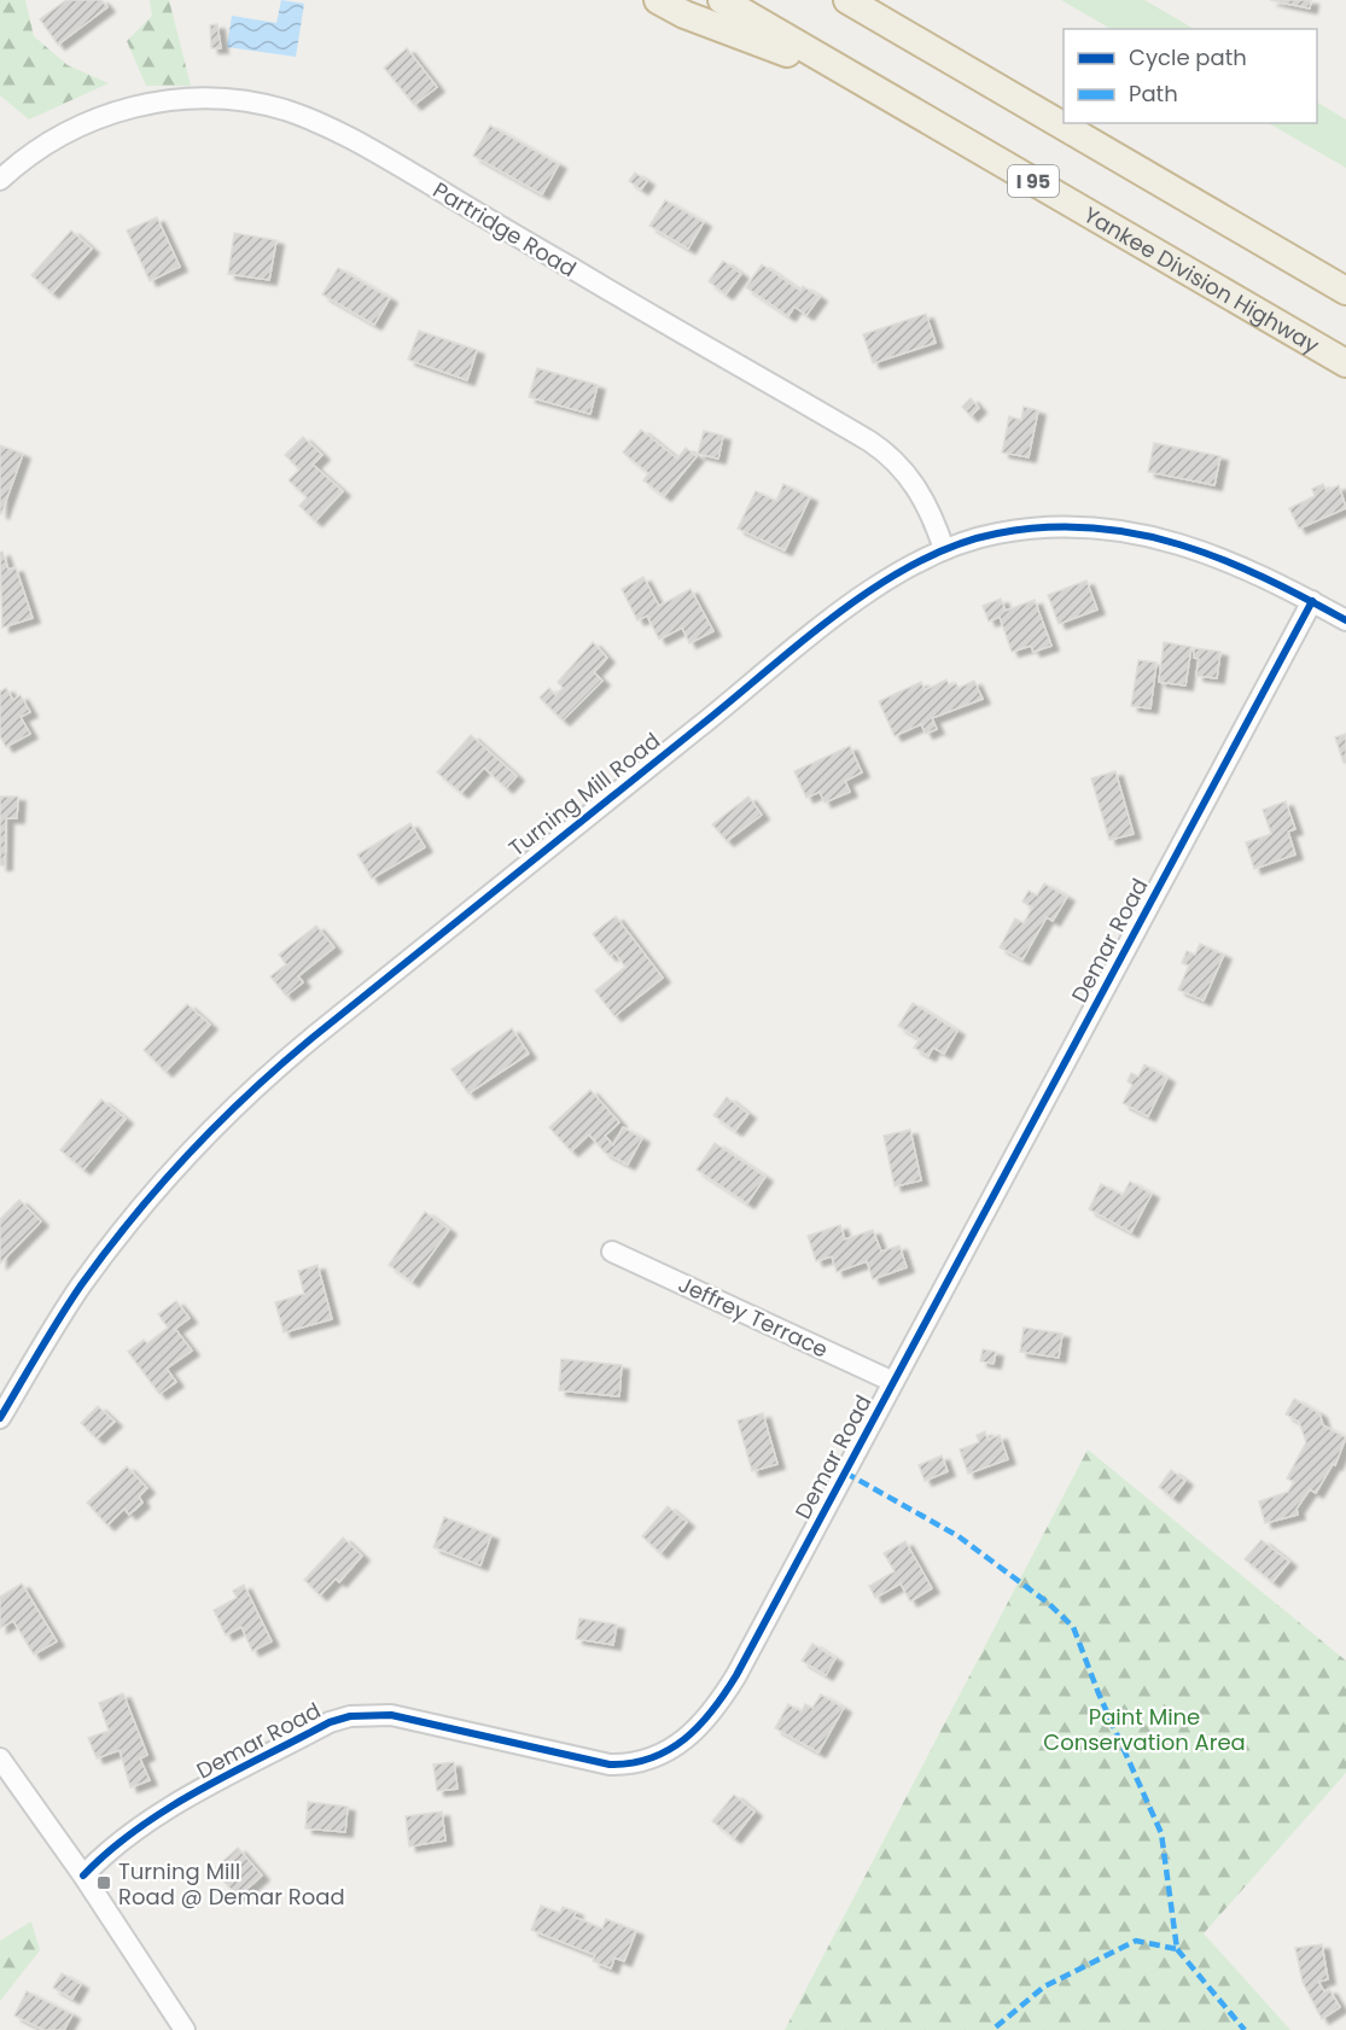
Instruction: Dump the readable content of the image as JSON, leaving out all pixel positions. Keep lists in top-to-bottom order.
{
  "streets": {
    "highway": ["I 95", "Yankee Division Highway"],
    "street": [
      "Partridge Road",
      "Turning Mill Road",
      "Demar Road",
      "Jeffrey Terrace"
    ]
  },
  "crossings": [
    ["Partridge Road", "Turning Mill Road"],
    ["Turning Mill Road", "Demar Road"],
    ["Demar Road", "Jeffrey Terrace"]
  ],
  "parks": ["Paint Mine Conservation Area"],
  "places": {
    "transit": ["Turning Mill Road @ Demar Road"]
  },
  "legend": ["Cycle path", "Path"]
}
